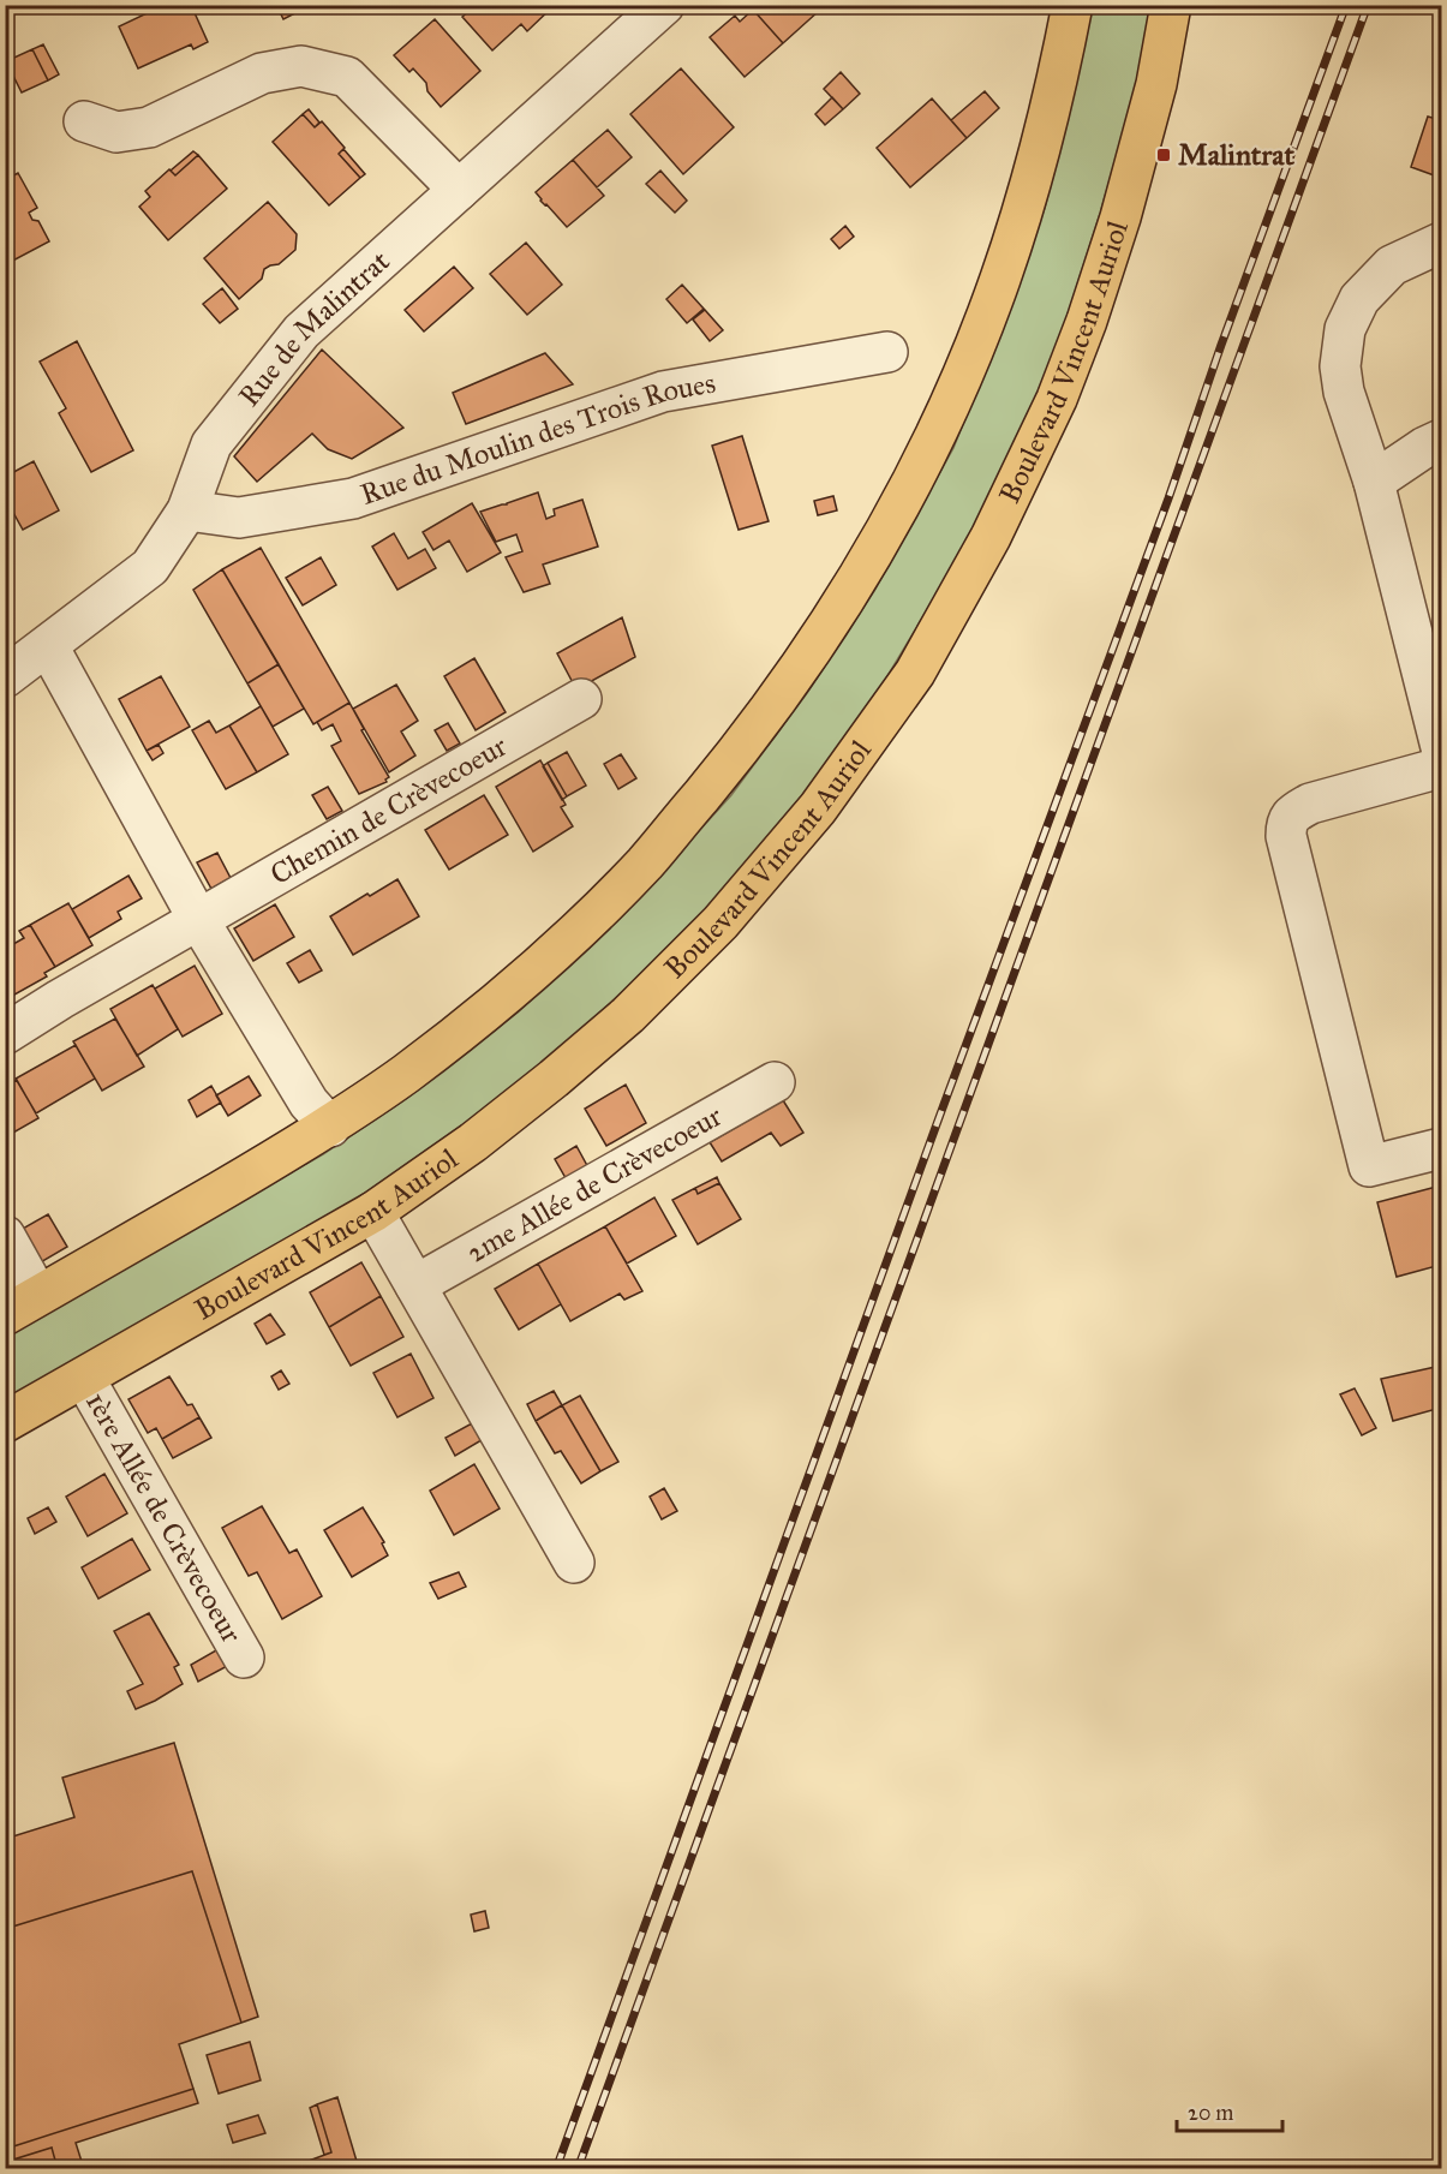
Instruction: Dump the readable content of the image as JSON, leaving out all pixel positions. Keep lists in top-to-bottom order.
{
  "streets": {
    "main road": ["Boulevard Vincent Auriol"],
    "street": [
      "Rue de Malintrat",
      "Rue du Moulin des Trois Roues",
      "Chemin de Crèvecoeur",
      "2me Allée de Crèvecoeur",
      "1ère Allée de Crèvecoeur"
    ]
  },
  "crossings": [
    ["Rue de Malintrat", "Rue du Moulin des Trois Roues"],
    ["Boulevard Vincent Auriol", "1ère Allée de Crèvecoeur"]
  ],
  "places": {
    "transit": ["Malintrat"]
  },
  "scale_bar": "20 m"
}
